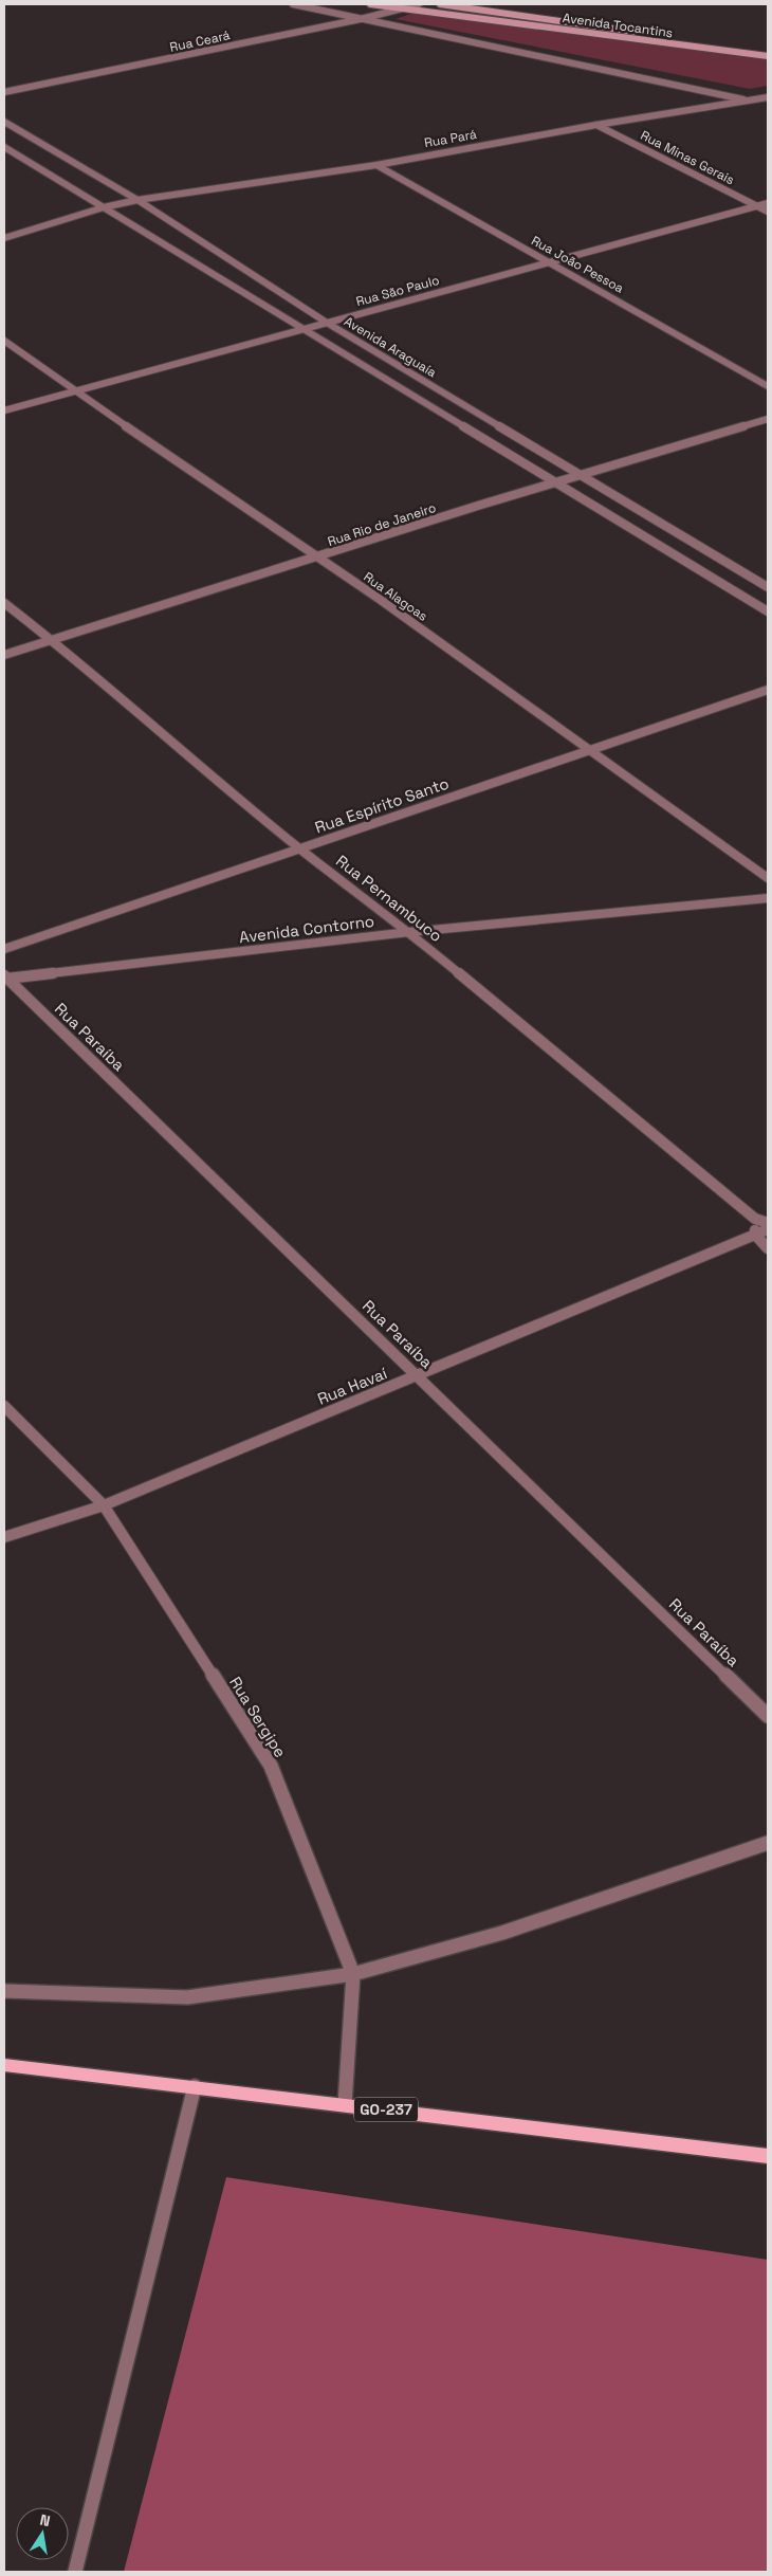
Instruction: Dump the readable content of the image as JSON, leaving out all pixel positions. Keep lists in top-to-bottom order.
{
  "streets": {
    "main road": ["GO-237"],
    "street": [
      "Avenida Tocantins",
      "Rua Ceará",
      "Rua Pará",
      "Rua Minas Gerais",
      "Rua João Pessoa",
      "Rua São Paulo",
      "Avenida Araguaía",
      "Rua Rio de Janeiro",
      "Rua Alagoas",
      "Rua Espírito Santo",
      "Rua Pernambuco",
      "Avenida Contorno",
      "Rua Paraíba",
      "Rua Havaí",
      "Rua Sergipe"
    ]
  },
  "crossings": [
    ["Avenida Tocantins", "Rua Ceará"],
    ["Rua Pará", "Rua Minas Gerais"],
    ["Rua Pará", "Rua João Pessoa"],
    ["Rua Pará", "Avenida Araguaía"],
    ["Rua Minas Gerais", "Rua São Paulo"],
    ["Rua João Pessoa", "Rua São Paulo"],
    ["Rua São Paulo", "Avenida Araguaía"],
    ["Rua São Paulo", "Rua Alagoas"],
    ["Avenida Araguaía", "Rua Rio de Janeiro"],
    ["Rua Rio de Janeiro", "Rua Alagoas"],
    ["Rua Rio de Janeiro", "Rua Pernambuco"],
    ["Rua Alagoas", "Rua Espírito Santo"],
    ["Rua Espírito Santo", "Rua Pernambuco"],
    ["Rua Pernambuco", "Avenida Contorno"],
    ["Avenida Contorno", "Rua Paraíba"],
    ["Rua Paraíba", "Rua Havaí"],
    ["Rua Havaí", "Rua Sergipe"],
    ["Rua Sergipe", "GO-237"]
  ],
  "north": "top"
}
